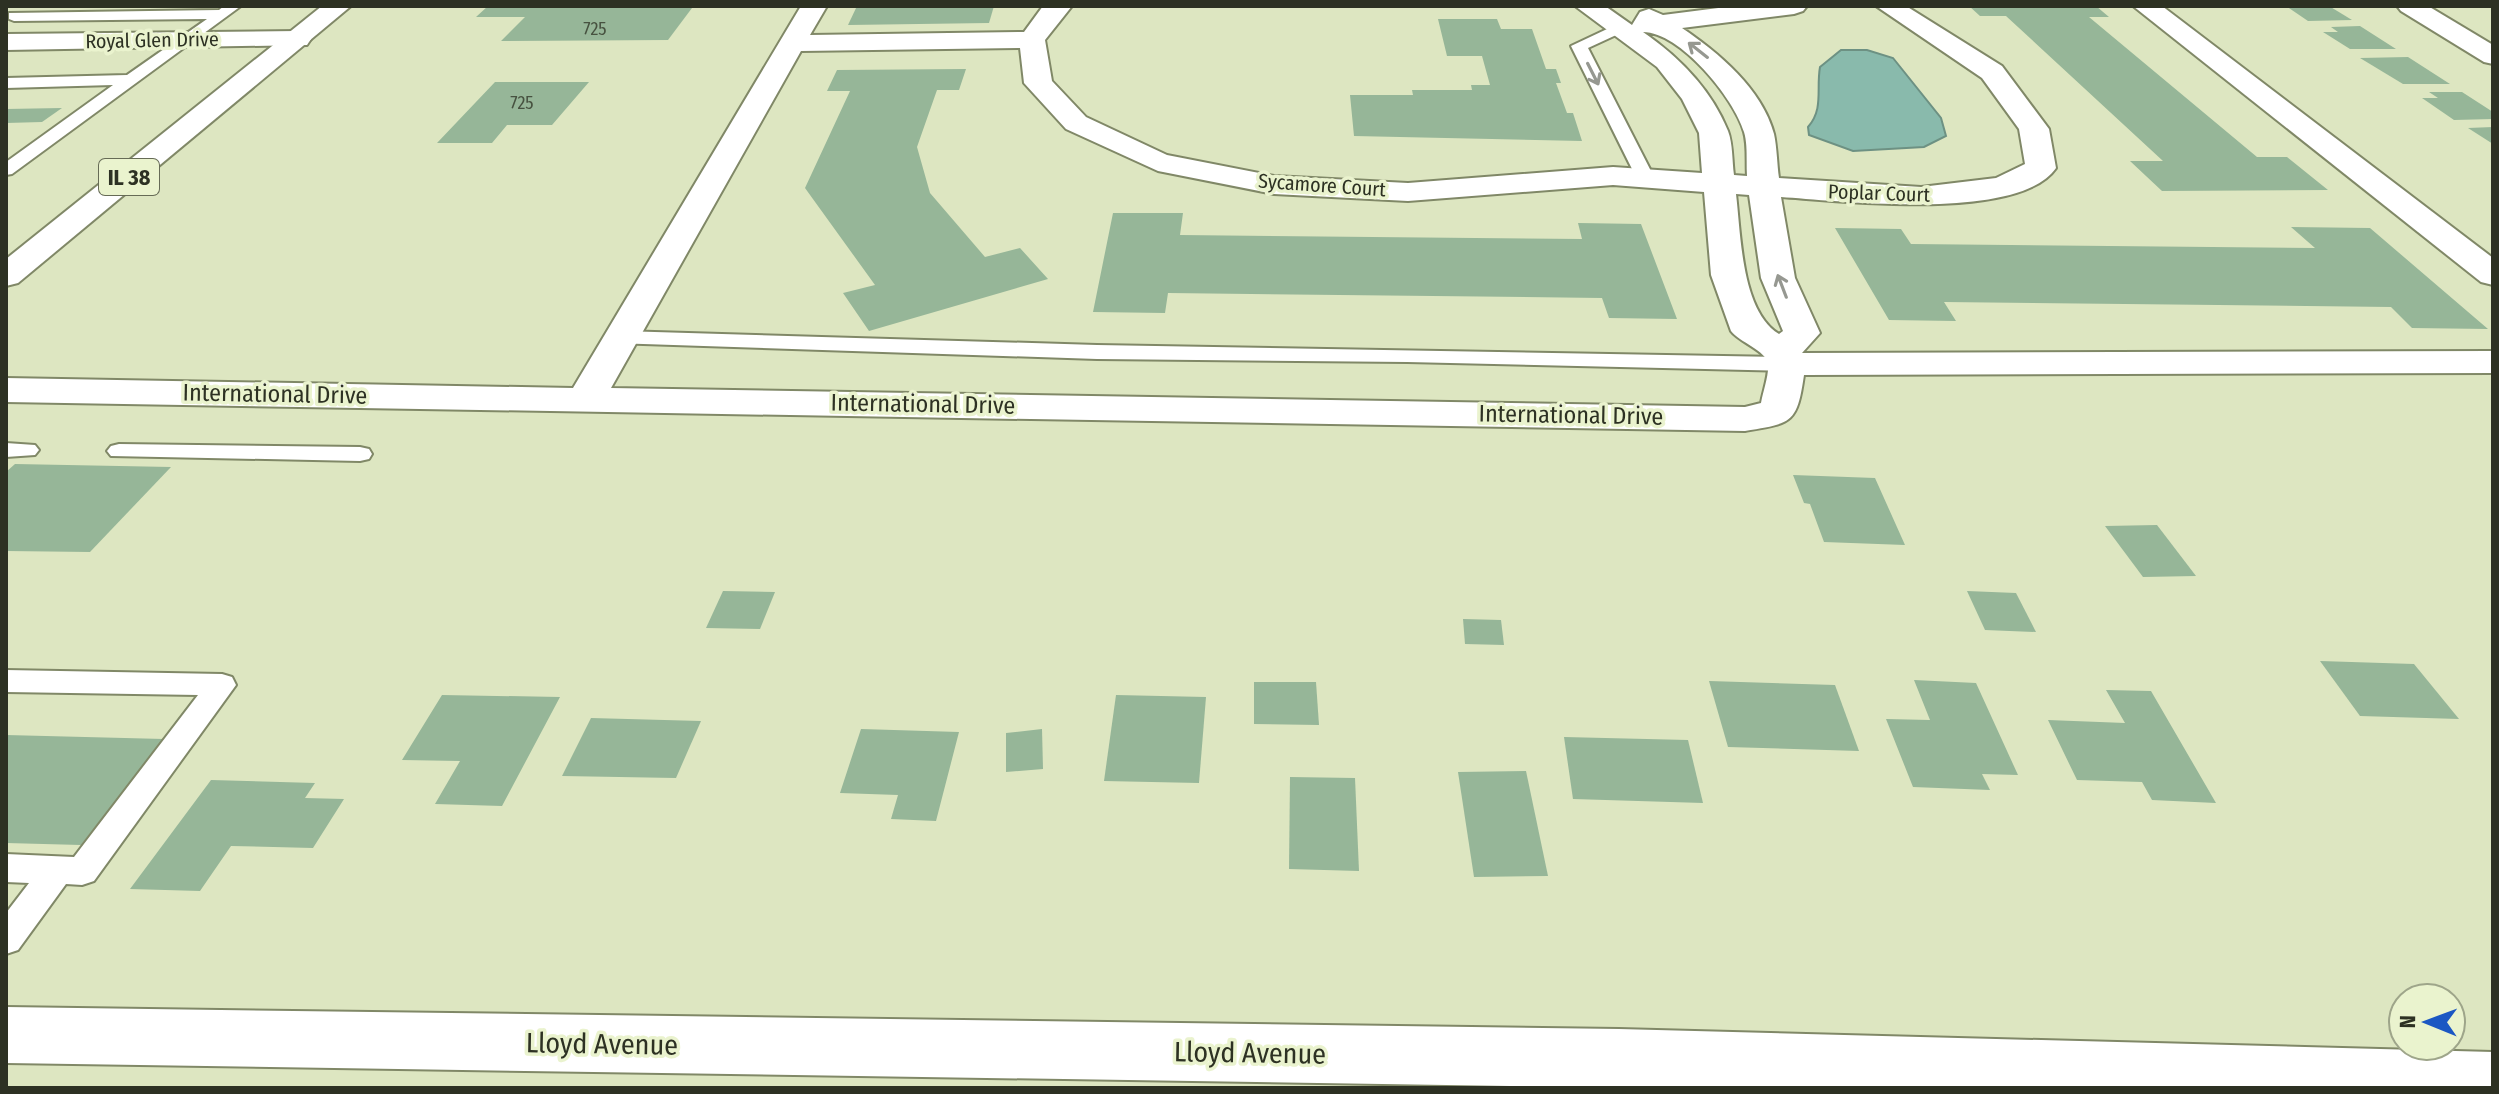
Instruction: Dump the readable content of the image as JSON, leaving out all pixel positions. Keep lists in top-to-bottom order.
{
  "streets": {
    "street": [
      "Royal Glen Drive",
      "IL 38",
      "Sycamore Court",
      "Poplar Court",
      "International Drive",
      "Lloyd Avenue"
    ]
  },
  "crossings": [
    ["Royal Glen Drive", "IL 38"],
    ["Sycamore Court", "Poplar Court"],
    ["Sycamore Court", "International Drive"],
    ["Poplar Court", "International Drive"]
  ],
  "house_numbers": ["725", "725"],
  "north": "left"
}
